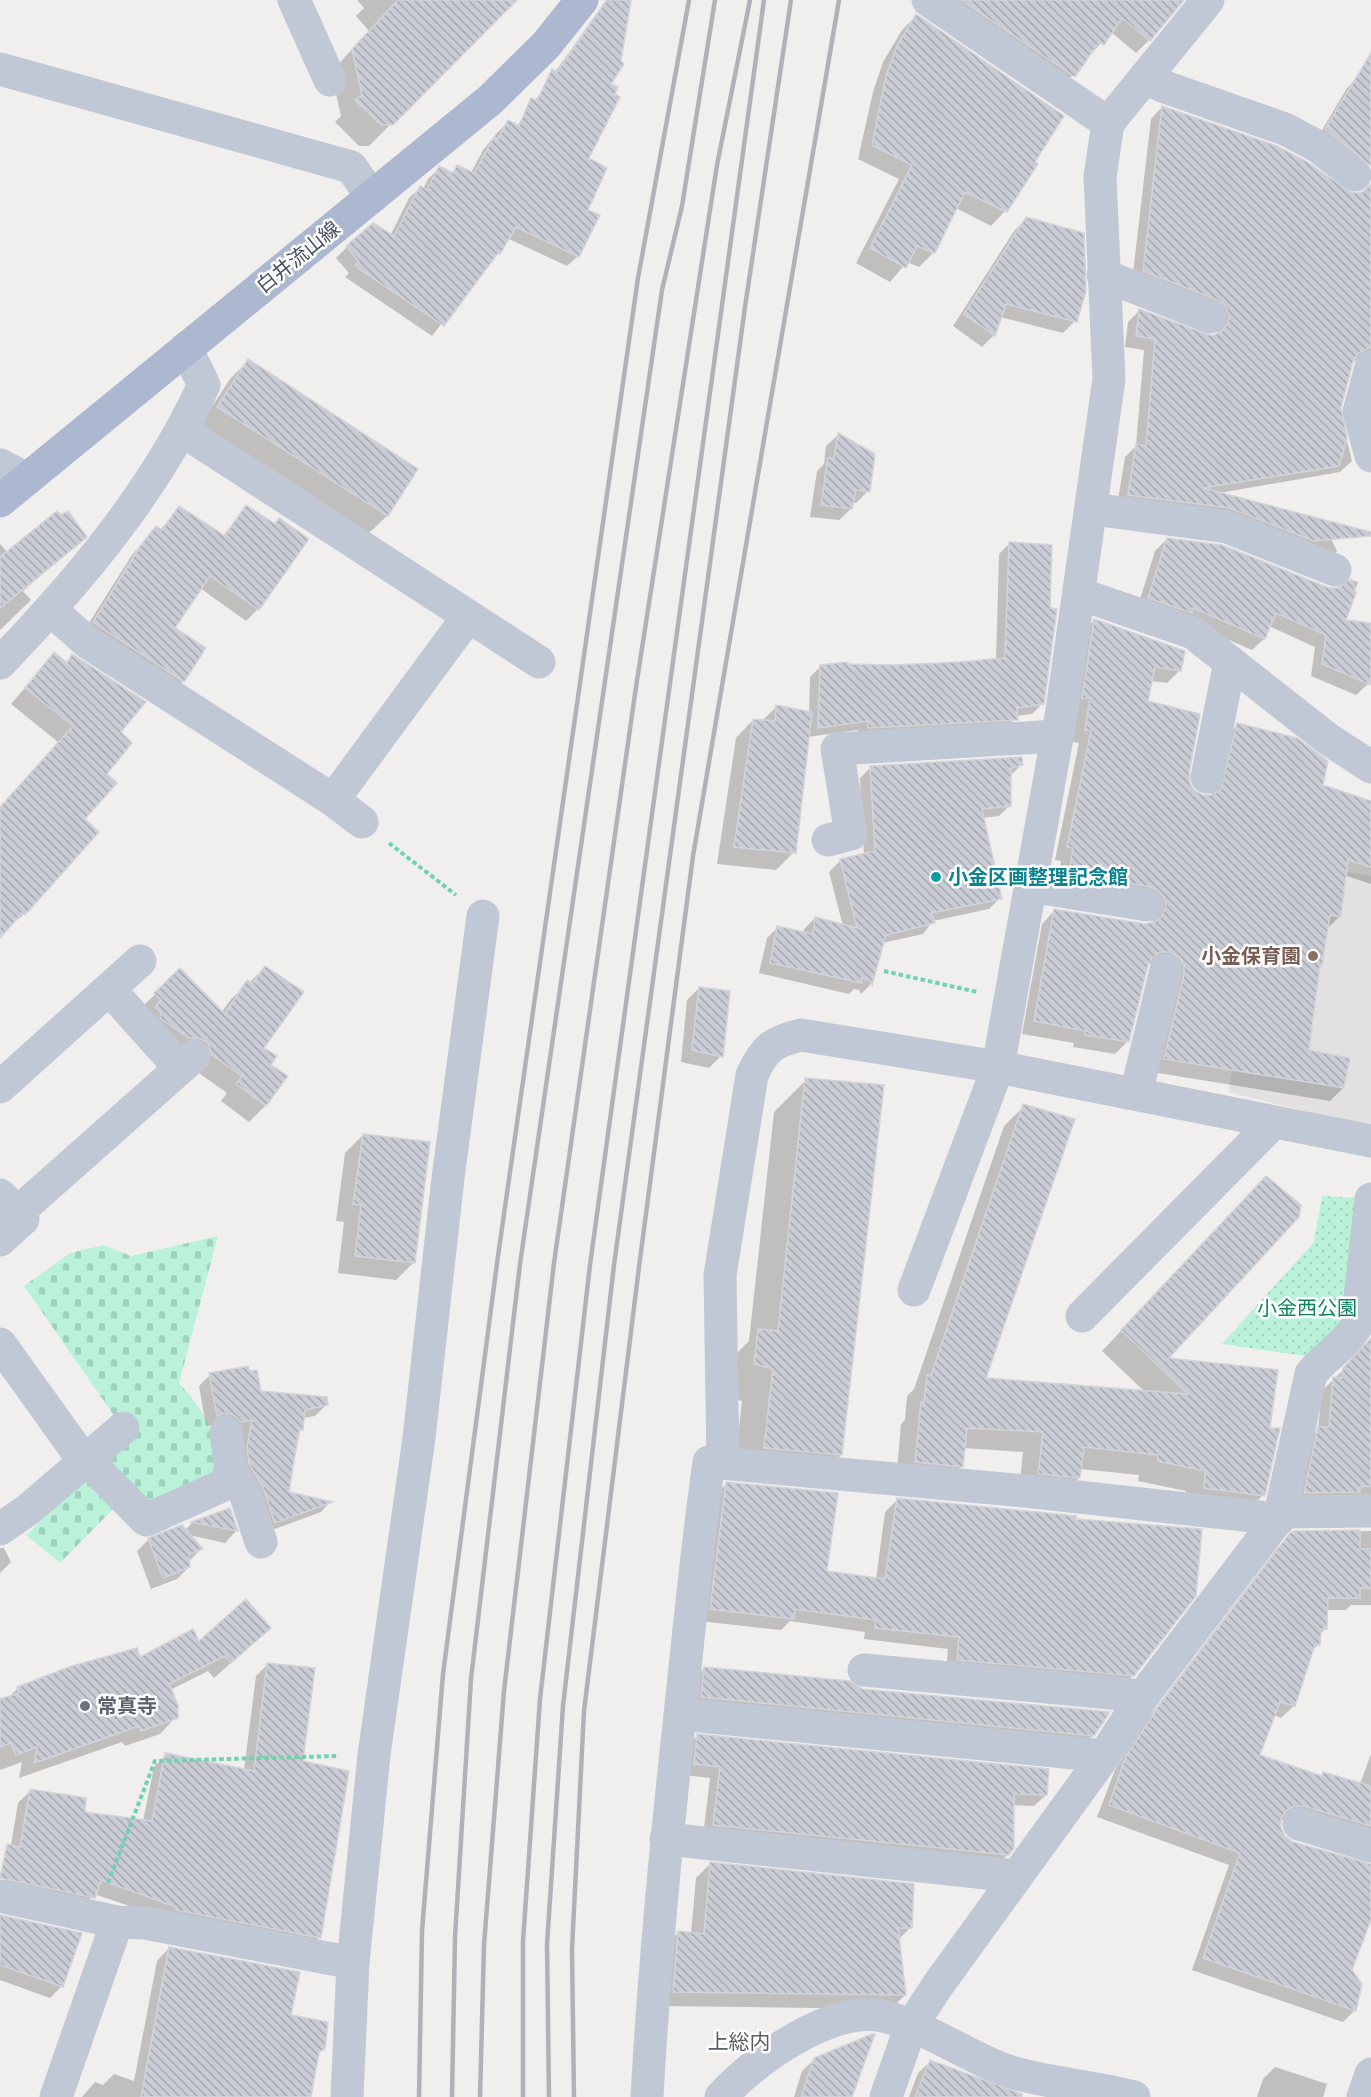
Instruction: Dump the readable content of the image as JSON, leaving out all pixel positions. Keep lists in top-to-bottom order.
{
  "streets": {
    "main road": ["白井流山線"]
  },
  "districts": ["上総内"],
  "parks": ["小金西公園"],
  "places": ["小金区画整理記念館", "小金保育園", "常真寺"]
}
